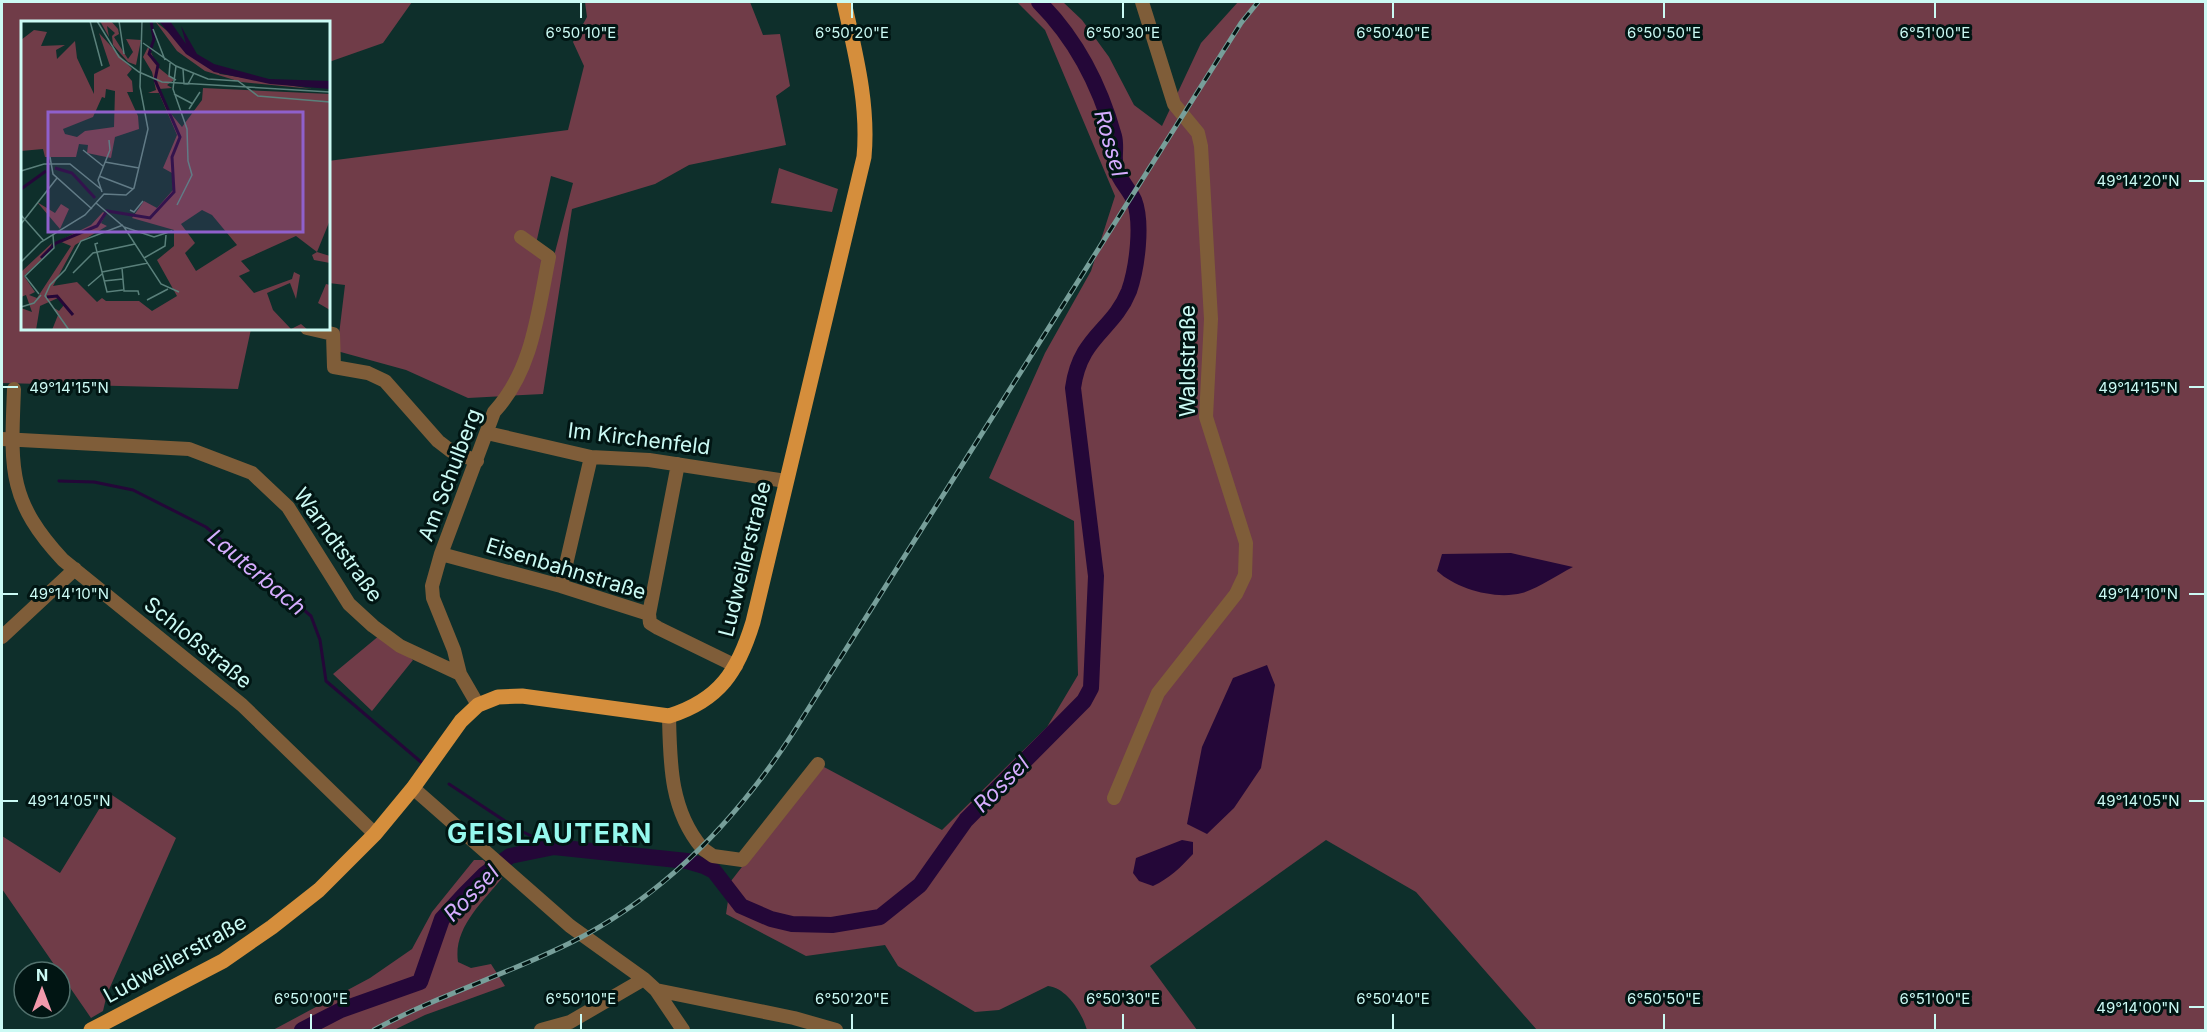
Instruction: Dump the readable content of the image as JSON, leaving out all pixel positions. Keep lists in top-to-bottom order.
{
  "streets": {
    "main road": ["Ludweilerstraße"],
    "street": [
      "Waldstraße",
      "Im Kirchenfeld",
      "Am Schulberg",
      "Warndtstraße",
      "Eisenbahnstraße",
      "Schloßstraße"
    ]
  },
  "crossings": [
    ["Im Kirchenfeld", "Am Schulberg"],
    ["Im Kirchenfeld", "Ludweilerstraße"],
    ["Am Schulberg", "Warndtstraße"],
    ["Am Schulberg", "Ludweilerstraße"],
    ["Am Schulberg", "Eisenbahnstraße"],
    ["Warndtstraße", "Schloßstraße"],
    ["Ludweilerstraße", "Eisenbahnstraße"],
    ["Ludweilerstraße", "Schloßstraße"]
  ],
  "districts": ["GEISLAUTERN"],
  "water": ["Rossel", "Lauterbach"],
  "north": "top",
  "coordinates": [
    "6°50'10\"E",
    "6°50'20\"E",
    "6°50'30\"E",
    "6°50'40\"E",
    "6°50'50\"E",
    "6°51'00\"E",
    "49°14'20\"N",
    "49°14'15\"N",
    "49°14'10\"N",
    "49°14'05\"N",
    "6°50'00\"E",
    "49°14'00\"N"
  ]
}
